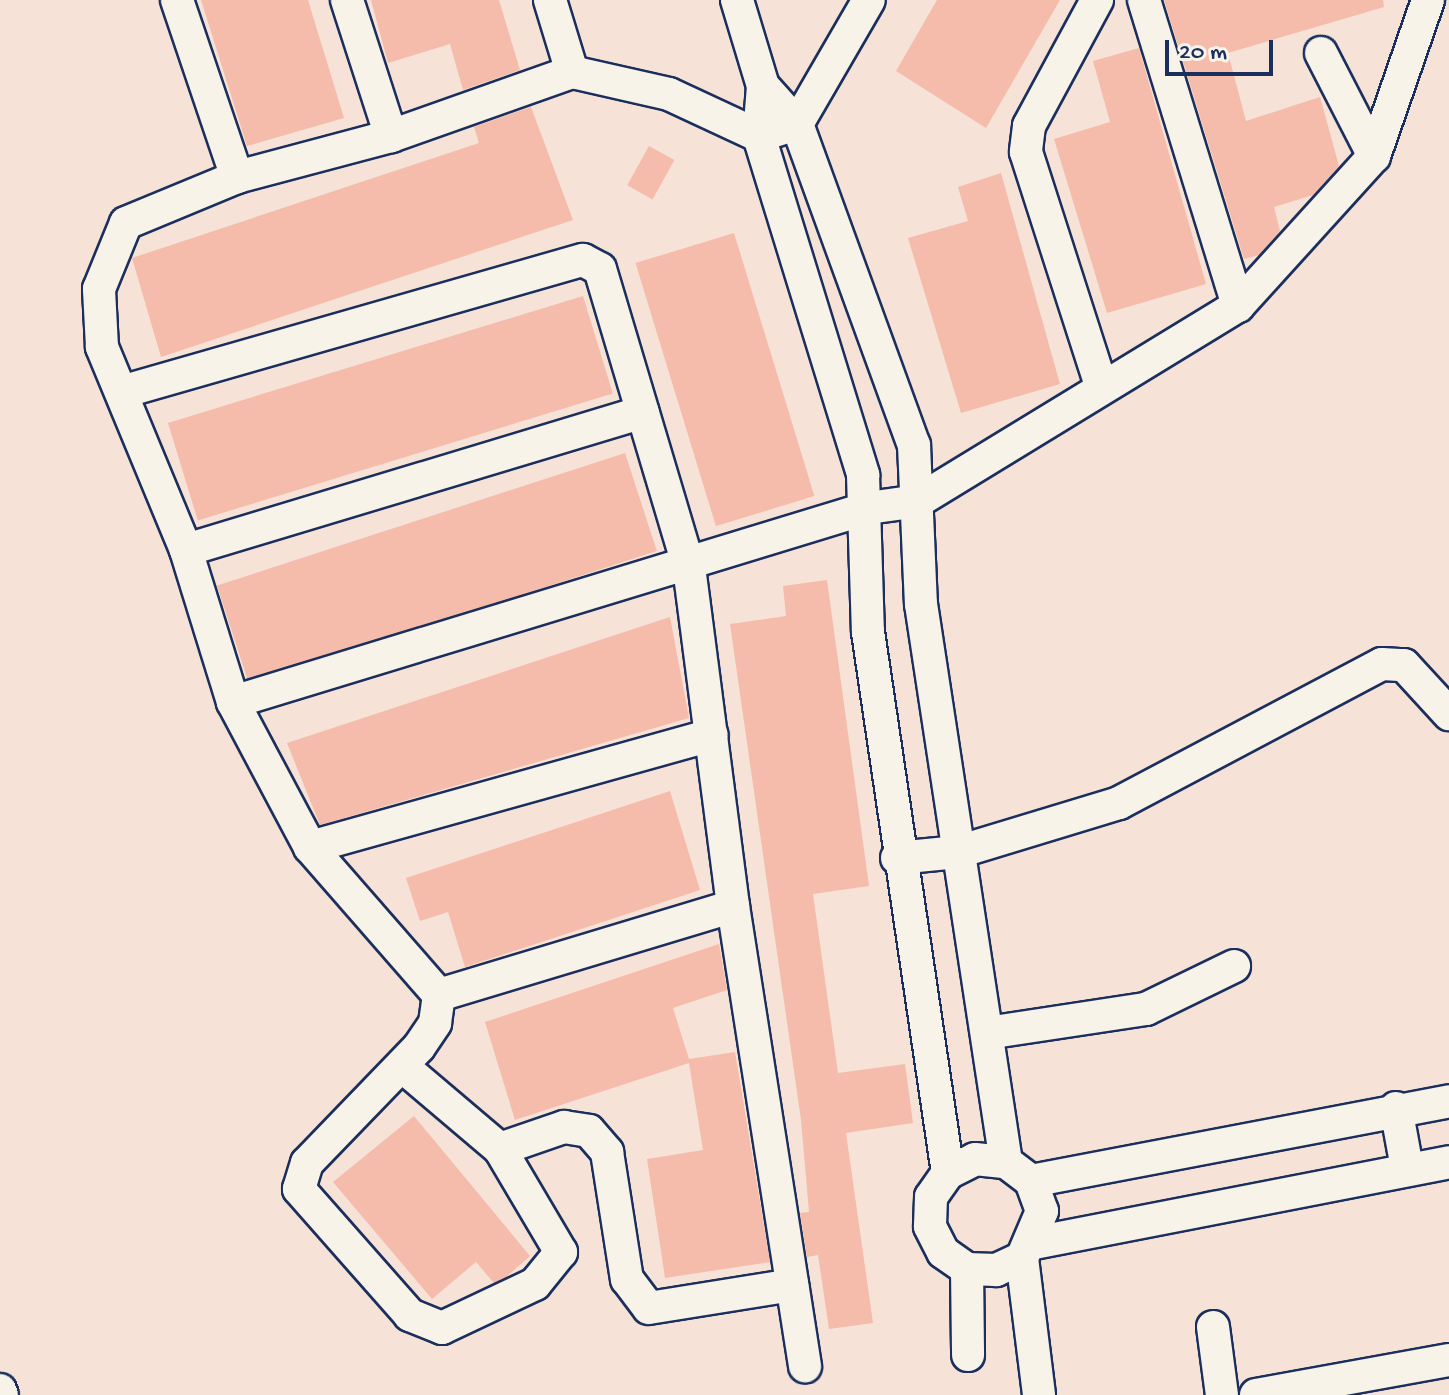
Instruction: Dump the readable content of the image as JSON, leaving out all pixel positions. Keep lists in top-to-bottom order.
{
  "scale_bar": "20 m"
}
